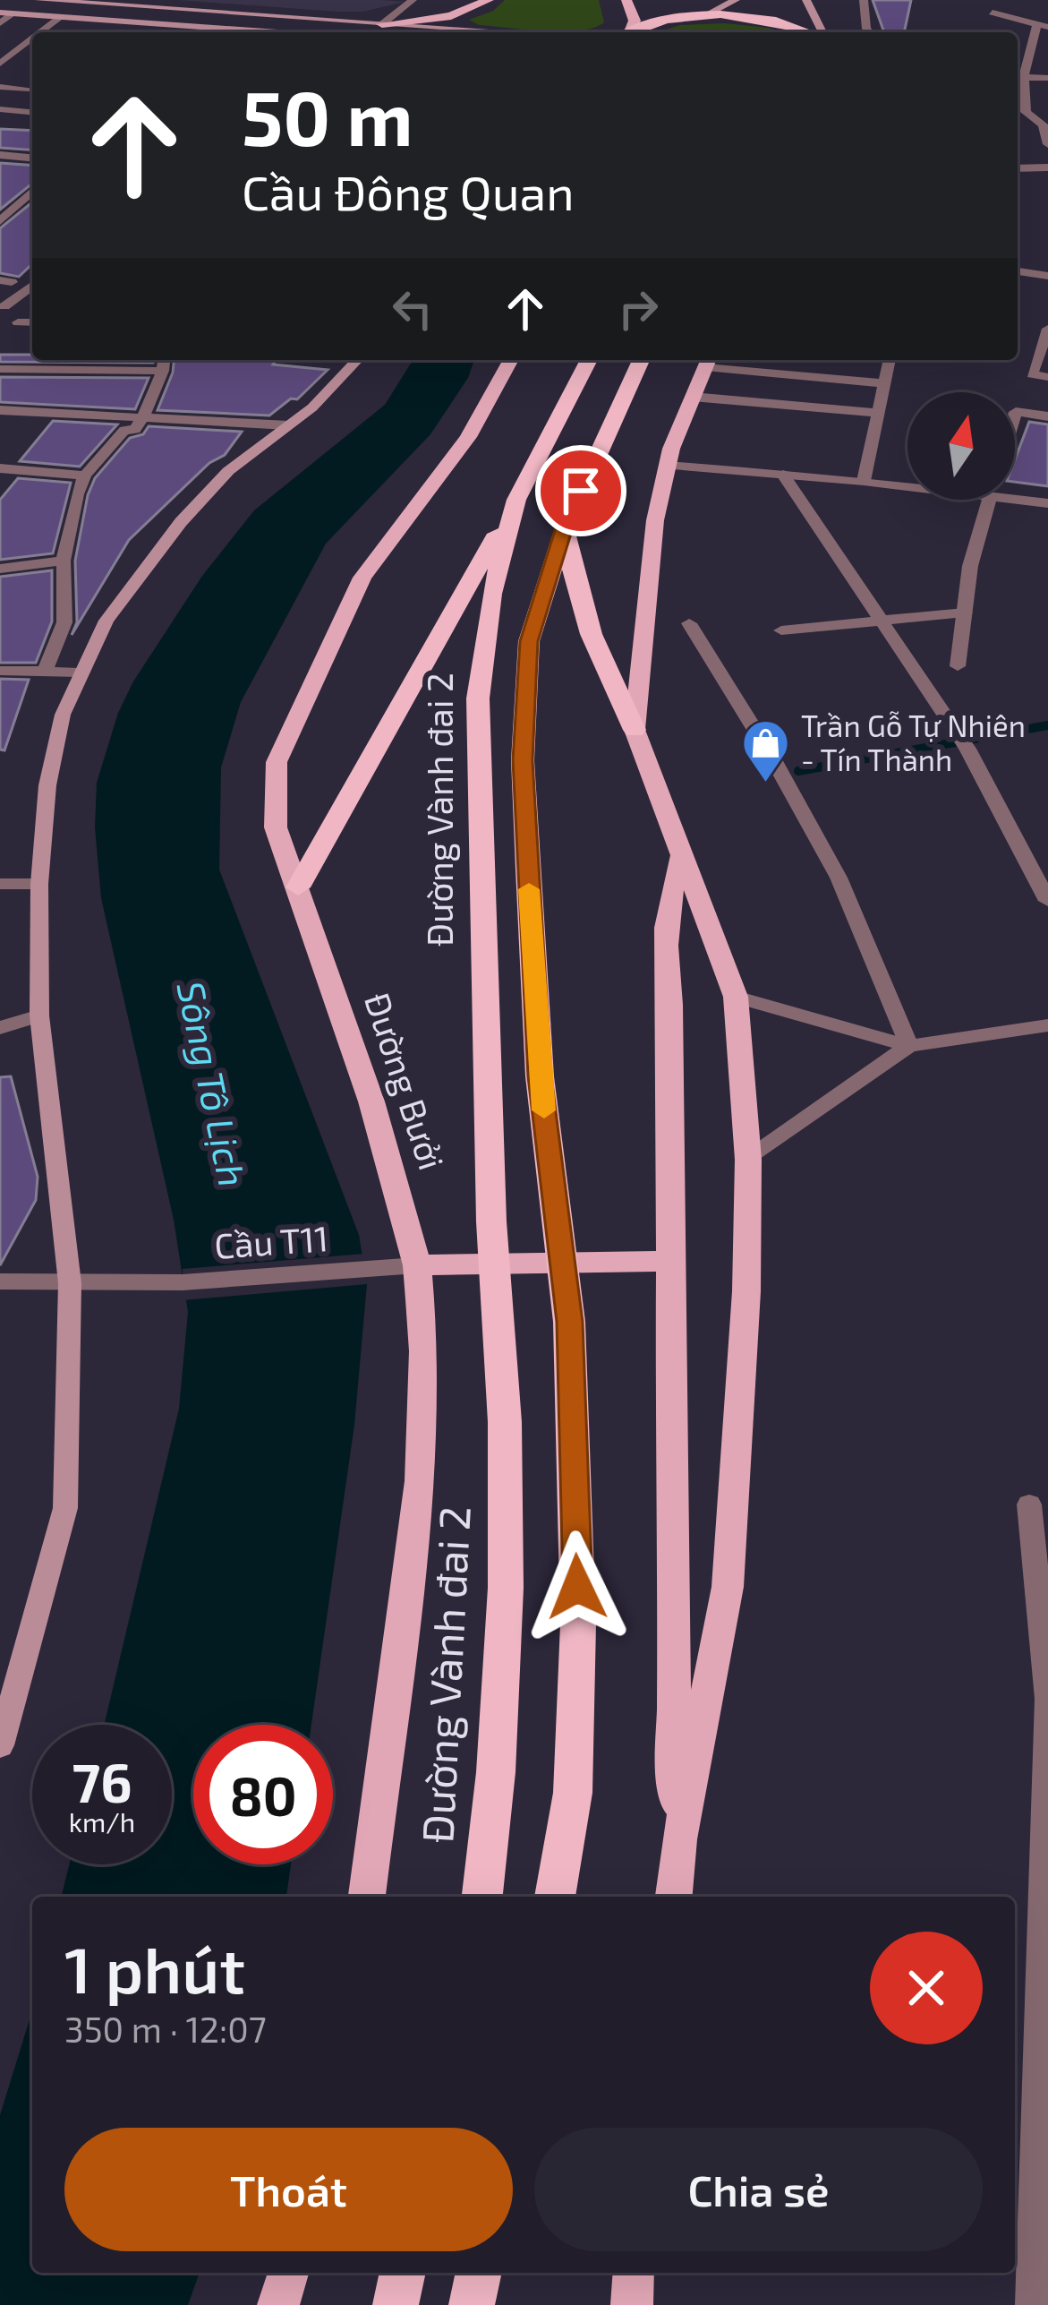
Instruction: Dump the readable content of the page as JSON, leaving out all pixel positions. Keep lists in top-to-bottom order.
{
  "streets": {
    "highway": ["Đường Vành đai 2"],
    "main road": ["Đường Bưởi"],
    "street": ["Cầu T11"]
  },
  "crossings": [
    ["Đường Bưởi", "Cầu T11"]
  ],
  "water": ["Sông Tô Lịch"],
  "places": {
    "shop": ["Trần Gỗ Tự Nhiên - Tín Thành"]
  },
  "north": "top",
  "page": {
    "turn": ["50 m", "Cầu Đông Quan"],
    "speed": "76 km/h",
    "limit": "80",
    "heading": ["1 phút", "350 m · 12:07"],
    "buttons": ["Thoát", "Chia sẻ"]
  }
}
